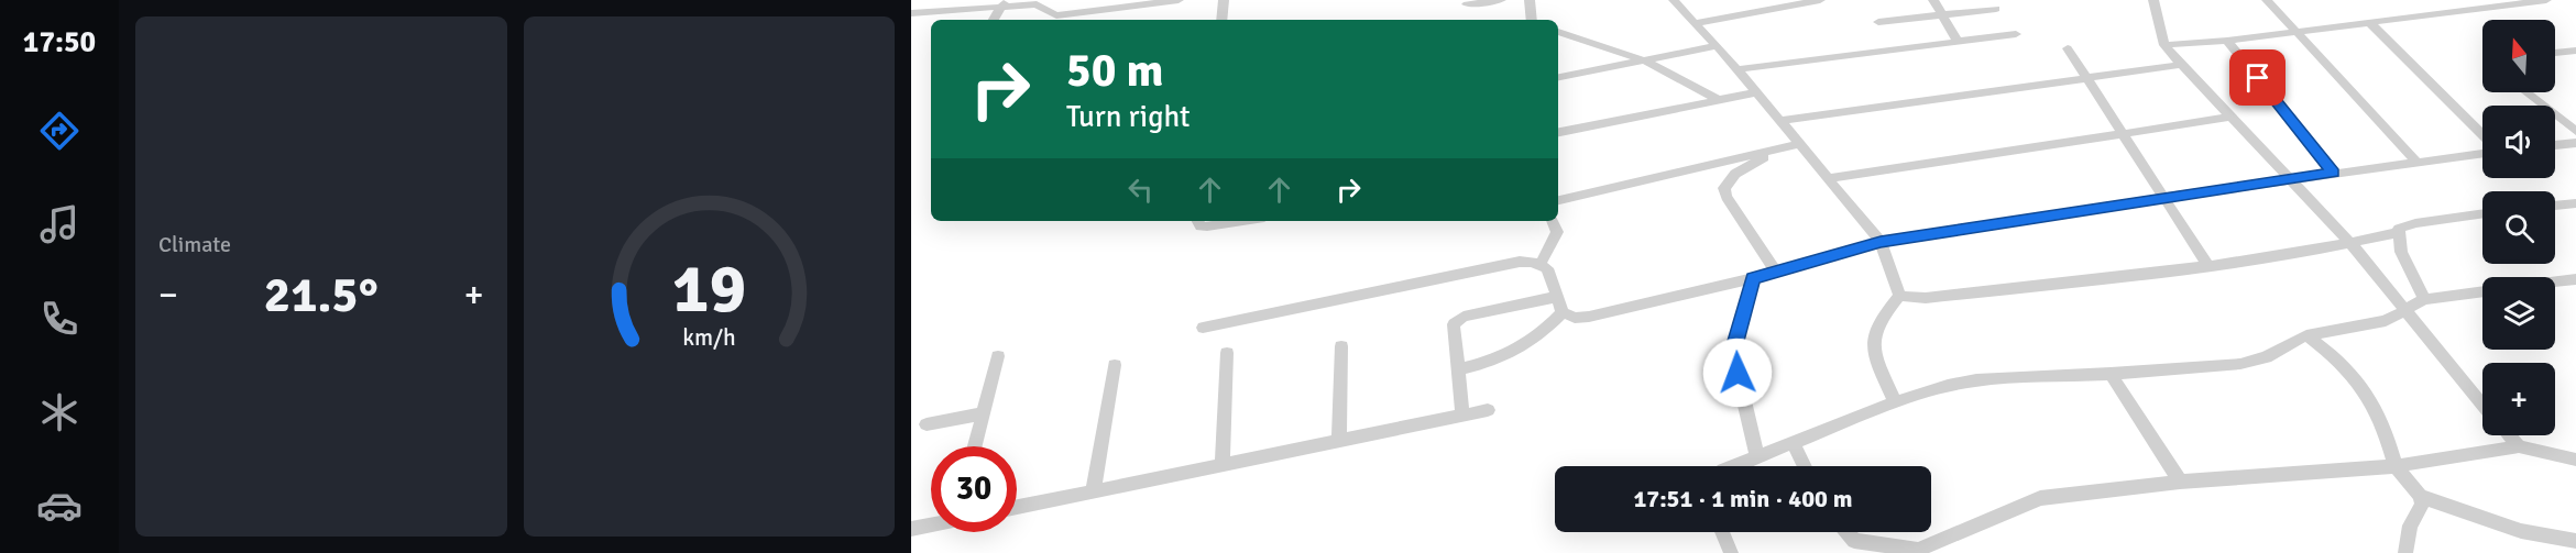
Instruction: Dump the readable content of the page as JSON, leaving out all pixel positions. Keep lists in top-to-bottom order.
{
  "north": "top",
  "page": {
    "tabs": "17:50",
    "tile": "Climate",
    "map_buttons": "+",
    "turn": ["50 m", "Turn right"],
    "heat": ["−", "21.5°", "+"],
    "limit": "30",
    "trip": "17:51 · 1 min · 400 m",
    "gauge": ["19", "km/h"]
  }
}
